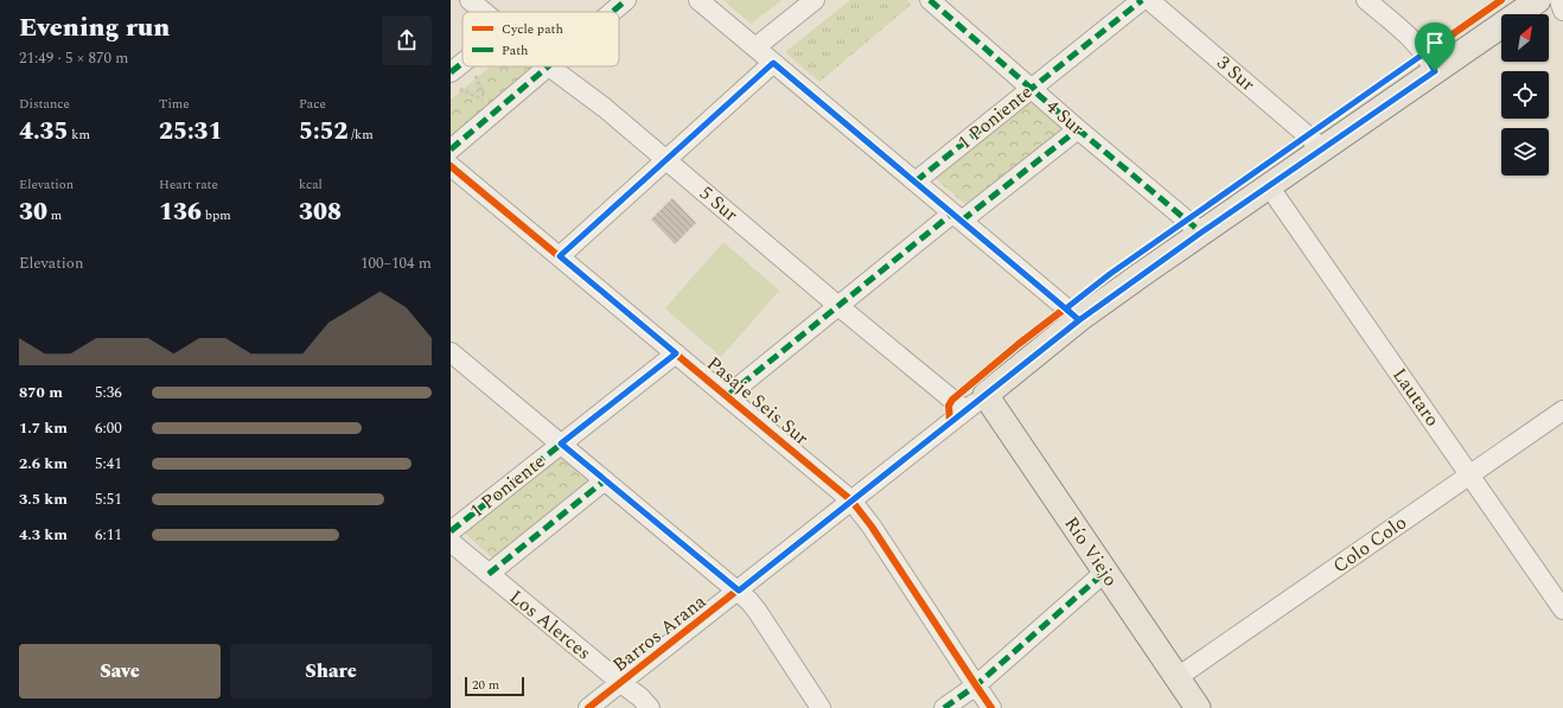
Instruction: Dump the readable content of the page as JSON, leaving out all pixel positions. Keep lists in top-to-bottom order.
{
  "streets": {
    "main road": ["Río Viejo", "Barros Arana"],
    "street": [
      "3 Sur",
      "1 Poniente",
      "4 Sur",
      "5 Sur",
      "Lautaro",
      "Pasaje Seis Sur",
      "Colo Colo",
      "Los Alerces"
    ]
  },
  "crossings": [
    ["3 Sur", "Barros Arana"],
    ["1 Poniente", "4 Sur"],
    ["1 Poniente", "Pasaje Seis Sur"],
    ["4 Sur", "Barros Arana"],
    ["5 Sur", "Barros Arana"],
    ["Lautaro", "Colo Colo"],
    ["Lautaro", "Barros Arana"],
    ["Pasaje Seis Sur", "Barros Arana"],
    ["Colo Colo", "Río Viejo"],
    ["Río Viejo", "Barros Arana"],
    ["Los Alerces", "Barros Arana"]
  ],
  "legend": ["Cycle path", "Path"],
  "scale_bar": "20 m",
  "north": "top right",
  "page": {
    "heading": ["Evening run", "21:49 · 5 × 870 m"],
    "stats": [
      ["Distance", "4.35 km"],
      ["Time", "25:31"],
      ["Pace", "5:52 /km"],
      ["Elevation", "30 m"],
      ["Heart rate", "136 bpm"],
      ["kcal", "308"]
    ],
    "chart": ["Elevation", "100–104 m"],
    "list": [
      {
        "name": "870 m",
        "note": "5:36"
      },
      {
        "name": "1.7 km",
        "note": "6:00"
      },
      {
        "name": "2.6 km",
        "note": "5:41"
      },
      {
        "name": "3.5 km",
        "note": "5:51"
      },
      {
        "name": "4.3 km",
        "note": "6:11"
      }
    ],
    "buttons": ["Save", "Share"],
    "scale": "20 m"
  }
}
